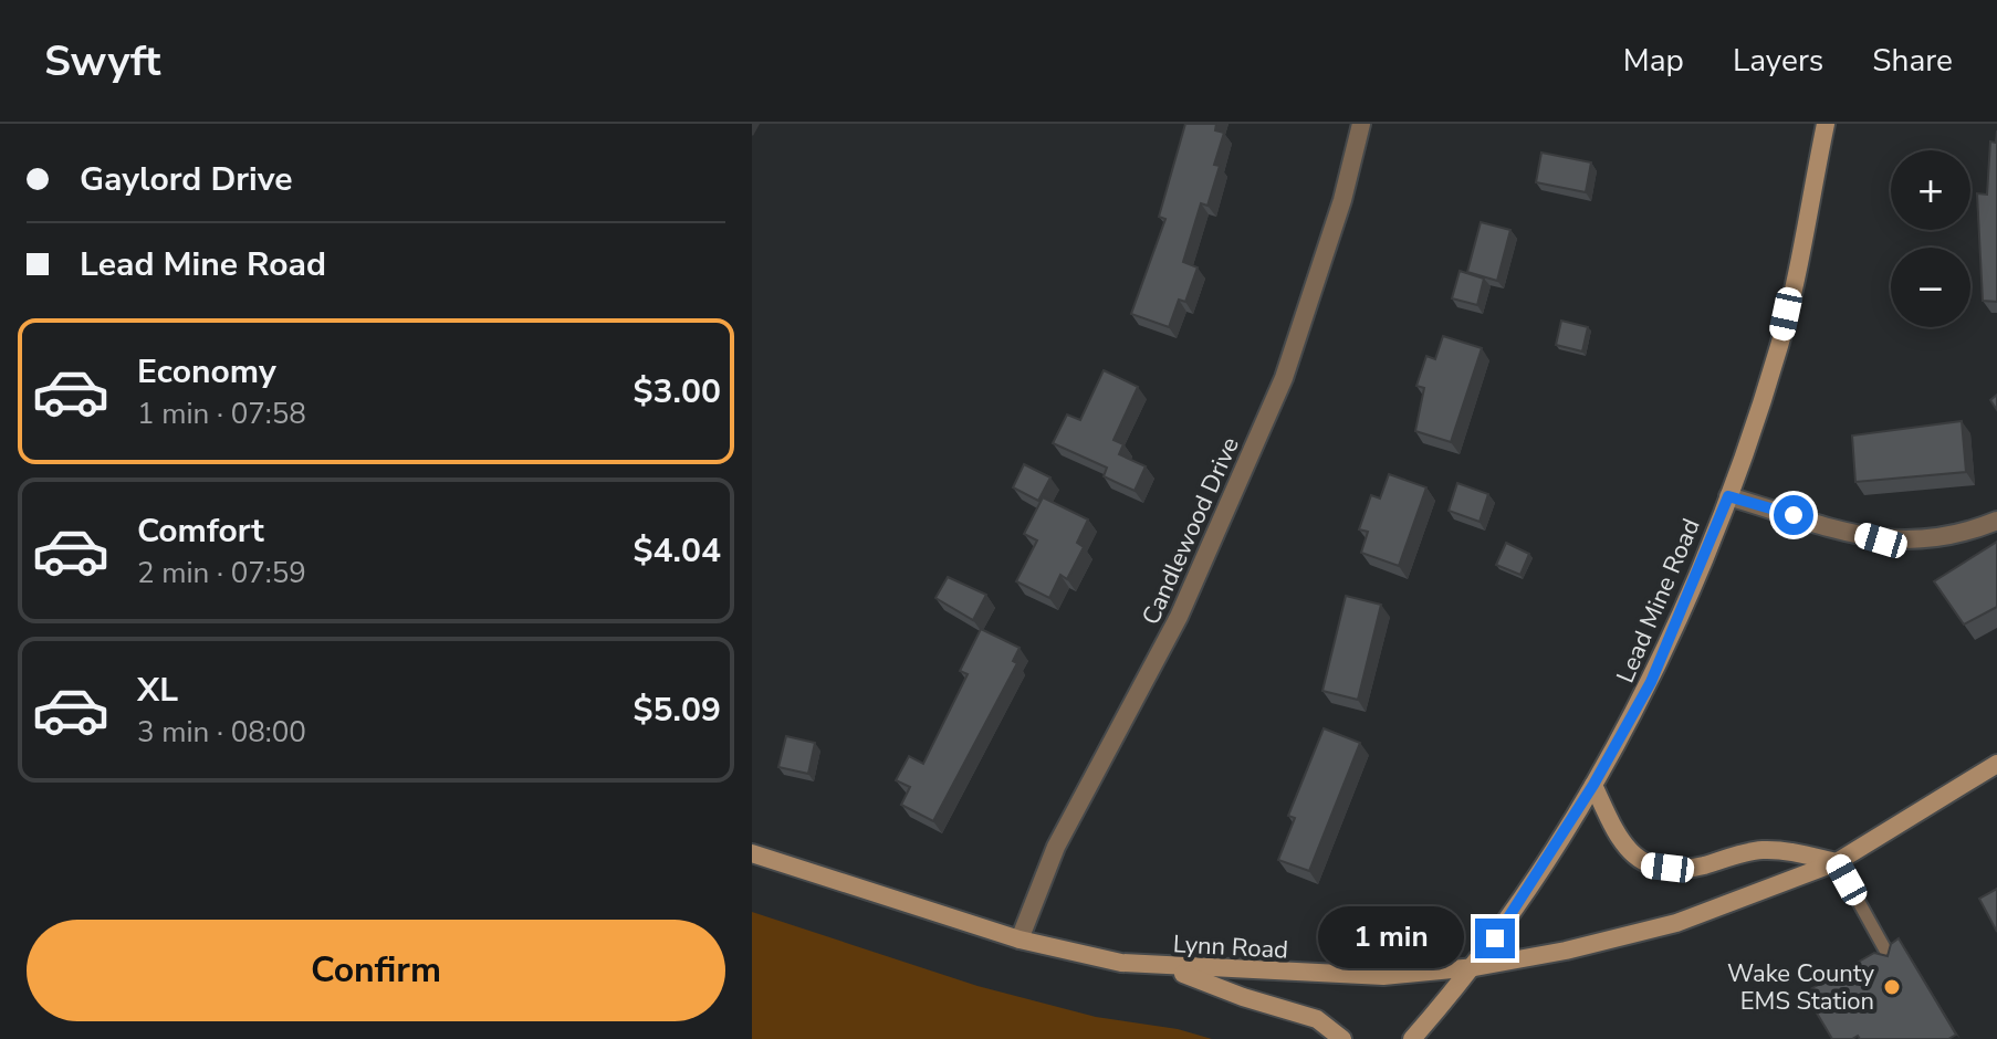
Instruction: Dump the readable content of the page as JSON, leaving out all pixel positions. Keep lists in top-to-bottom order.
{
  "streets": {
    "main road": ["Lead Mine Road", "Lynn Road"],
    "street": ["Candlewood Drive"]
  },
  "crossings": [
    ["Candlewood Drive", "Lynn Road"],
    ["Lead Mine Road", "Lynn Road"]
  ],
  "places": ["Wake County EMS Station"],
  "page": {
    "header": "Swyft",
    "nav": ["Map", "Layers", "Share"],
    "banner": ["Gaylord Drive", "Lead Mine Road"],
    "map_buttons": ["+", "−"],
    "list": [
      {
        "name": "Economy",
        "note": "1 min · 07:58",
        "value": "$3.00"
      },
      {
        "name": "Comfort",
        "note": "2 min · 07:59",
        "value": "$4.04"
      },
      {
        "name": "XL",
        "note": "3 min · 08:00",
        "value": "$5.09"
      }
    ],
    "buttons": "Confirm",
    "bubble": "1 min"
  }
}
